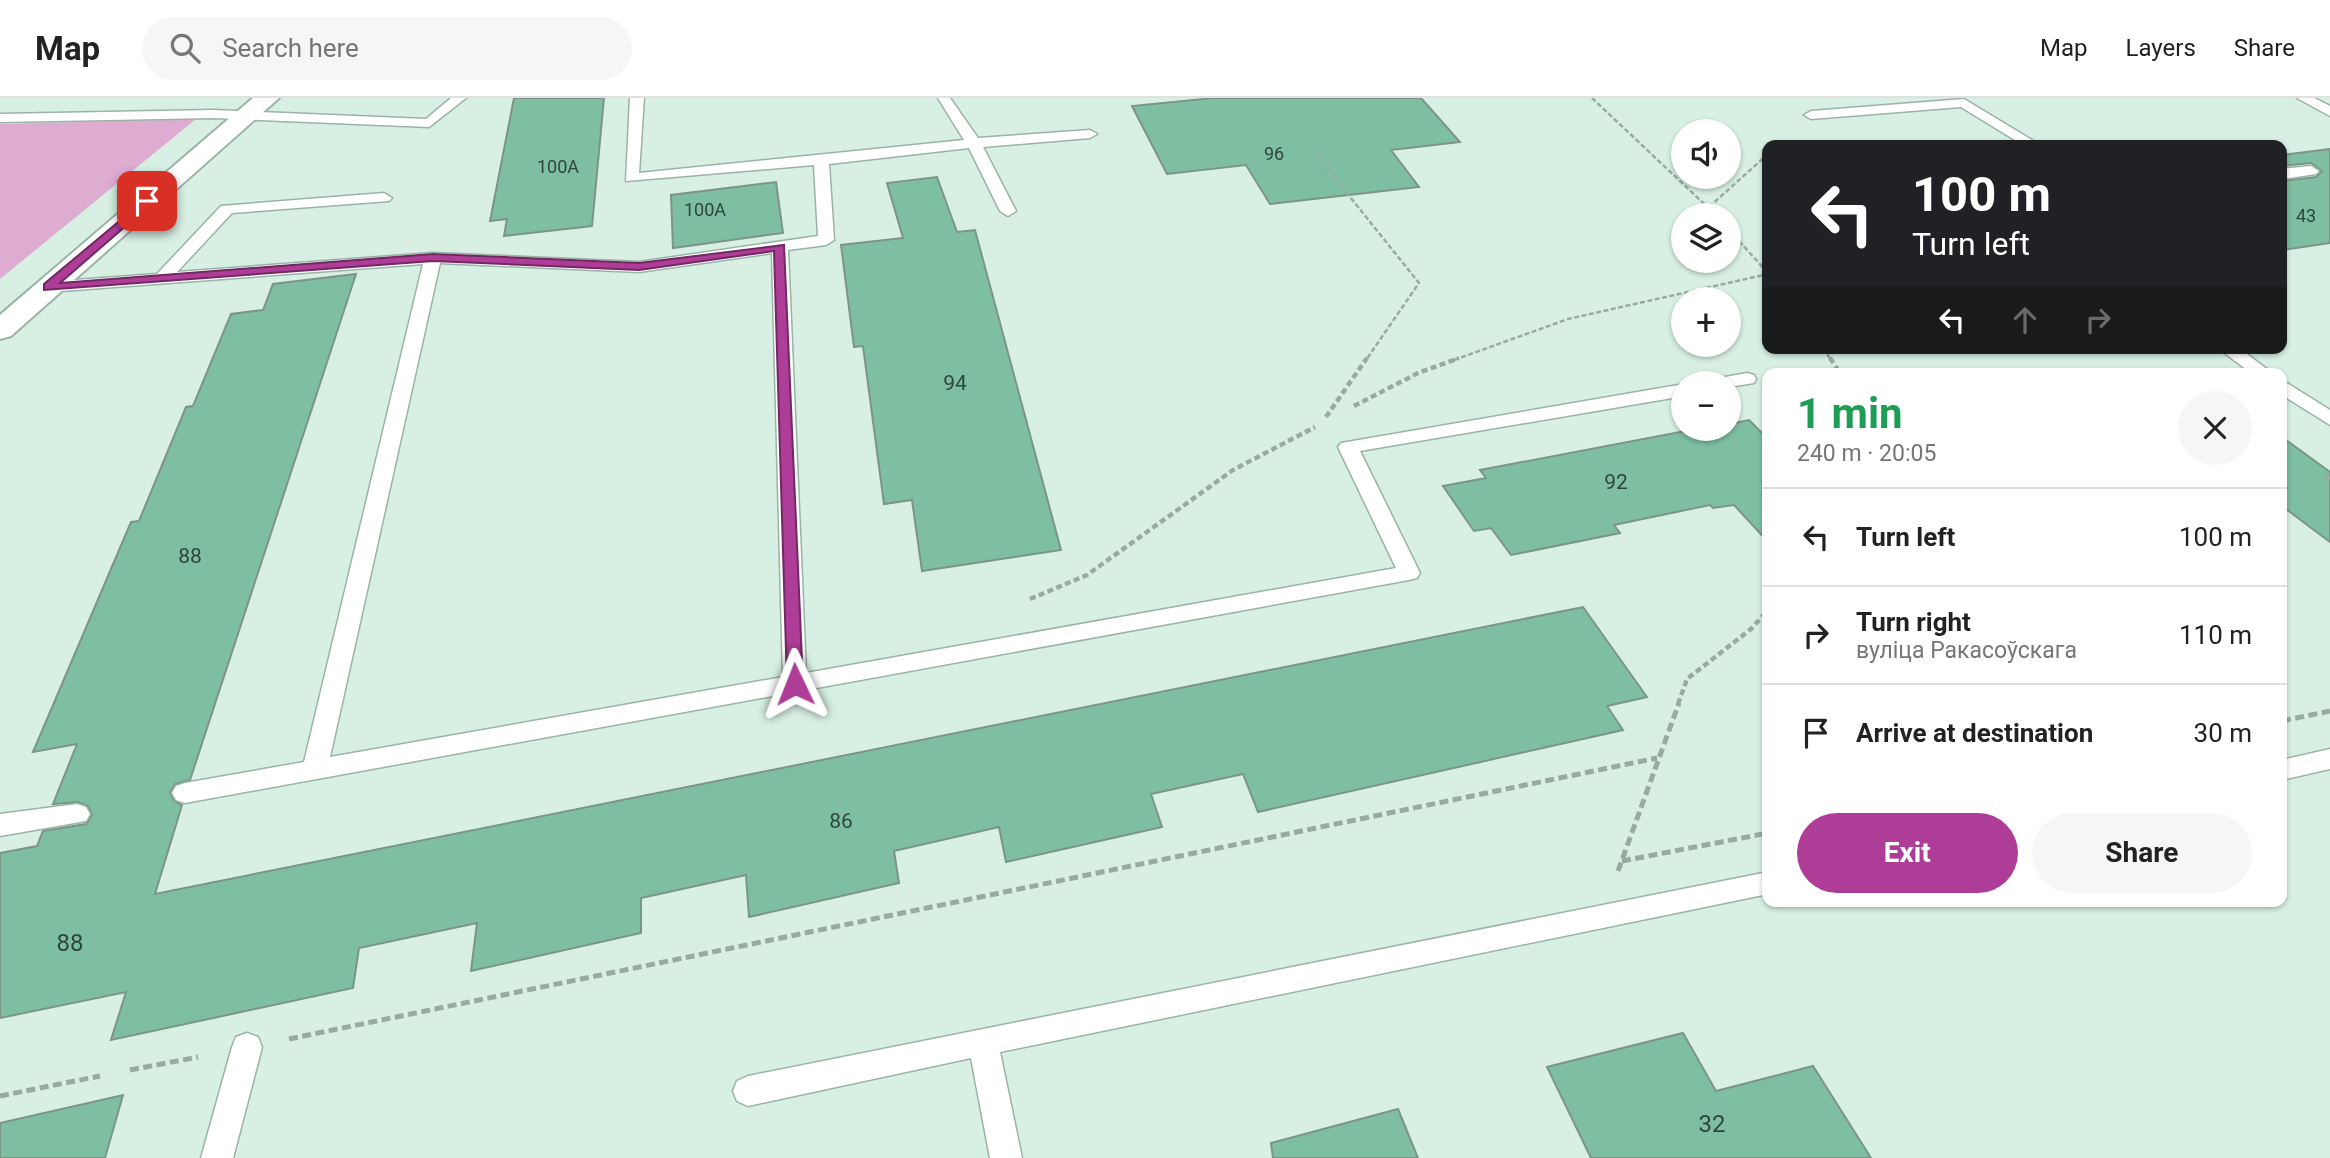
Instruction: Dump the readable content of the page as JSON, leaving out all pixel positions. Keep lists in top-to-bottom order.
{
  "house_numbers": [
    "96",
    "100А",
    "100А",
    "43",
    "94",
    "92",
    "88",
    "86",
    "88",
    "32"
  ],
  "page": {
    "header": "Map",
    "search": "Search here",
    "nav": ["Map", "Layers", "Share"],
    "map_buttons": ["+", "−"],
    "turn": ["100 m", "Turn left"],
    "heading": ["1 min", "240 m · 20:05"],
    "list": [
      {
        "name": "Turn left",
        "value": "100 m"
      },
      {
        "name": "Turn right",
        "note": "вуліца Ракасоўскага",
        "value": "110 m"
      },
      {
        "name": "Arrive at destination",
        "value": "30 m"
      }
    ],
    "buttons": ["Exit", "Share"]
  }
}
